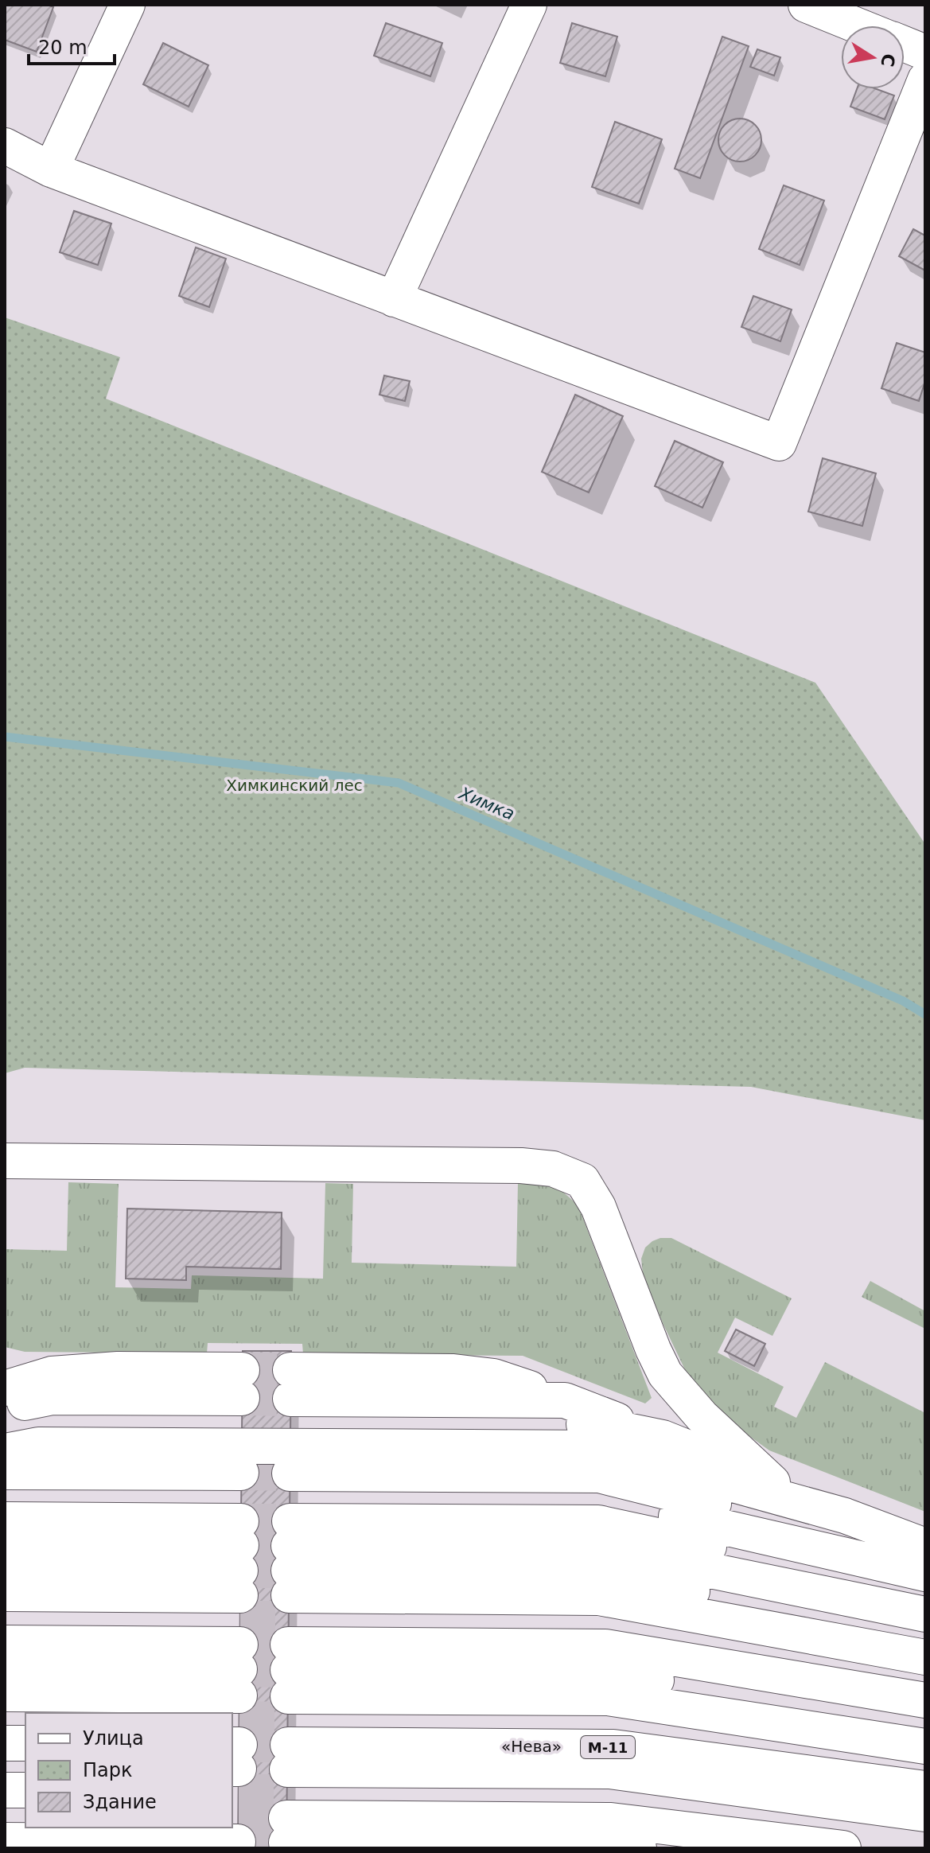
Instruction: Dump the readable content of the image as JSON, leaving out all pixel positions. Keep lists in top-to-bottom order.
{
  "streets": {
    "main road": ["«Нева»", "М-11"]
  },
  "water": ["Химка"],
  "parks": ["Химкинский лес"],
  "legend": ["Улица", "Парк", "Здание"],
  "scale_bar": "20 m",
  "north": "right"
}
